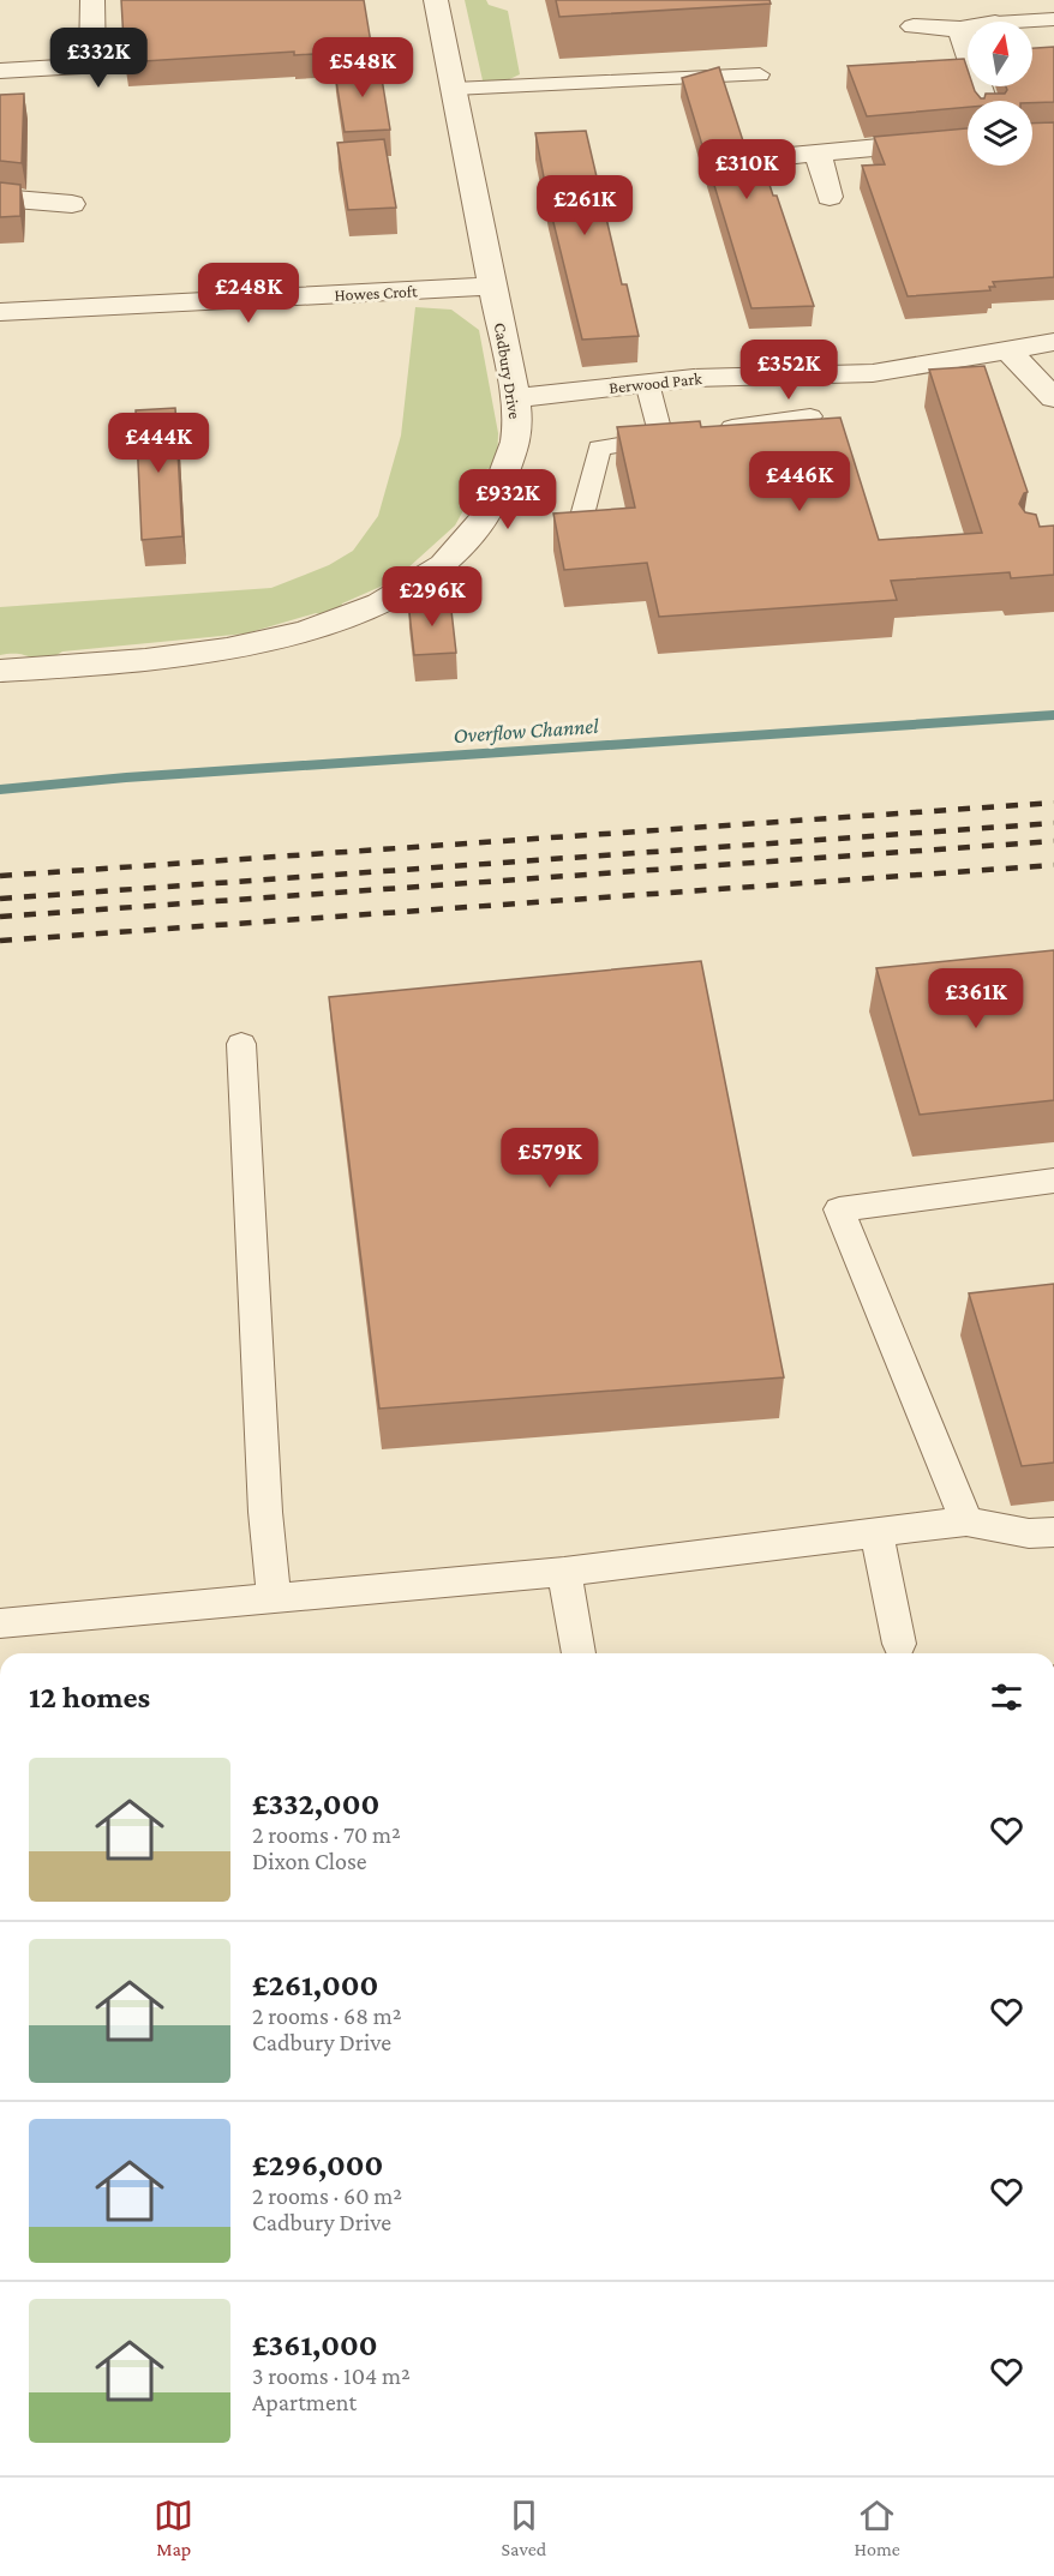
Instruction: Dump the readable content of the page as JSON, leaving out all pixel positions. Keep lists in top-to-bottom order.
{
  "streets": {
    "street": ["Howes Croft", "Cadbury Drive", "Berwood Park"]
  },
  "crossings": [
    ["Howes Croft", "Cadbury Drive"],
    ["Cadbury Drive", "Berwood Park"]
  ],
  "water": ["Overflow Channel"],
  "north": "top",
  "page": {
    "price": [
      "£332K",
      "£548K",
      "£310K",
      "£261K",
      "£248K",
      "£352K",
      "£444K",
      "£446K",
      "£932K",
      "£296K",
      "£361K",
      "£579K"
    ],
    "heading": "12 homes",
    "list": [
      {
        "name": "£332,000",
        "note": "2 rooms · 70 m² · Dixon Close"
      },
      {
        "name": "£261,000",
        "note": "2 rooms · 68 m² · Cadbury Drive"
      },
      {
        "name": "£296,000",
        "note": "2 rooms · 60 m² · Cadbury Drive"
      },
      {
        "name": "£361,000",
        "note": "3 rooms · 104 m² · Apartment"
      }
    ],
    "tabs": ["Map", "Saved", "Home"]
  }
}
